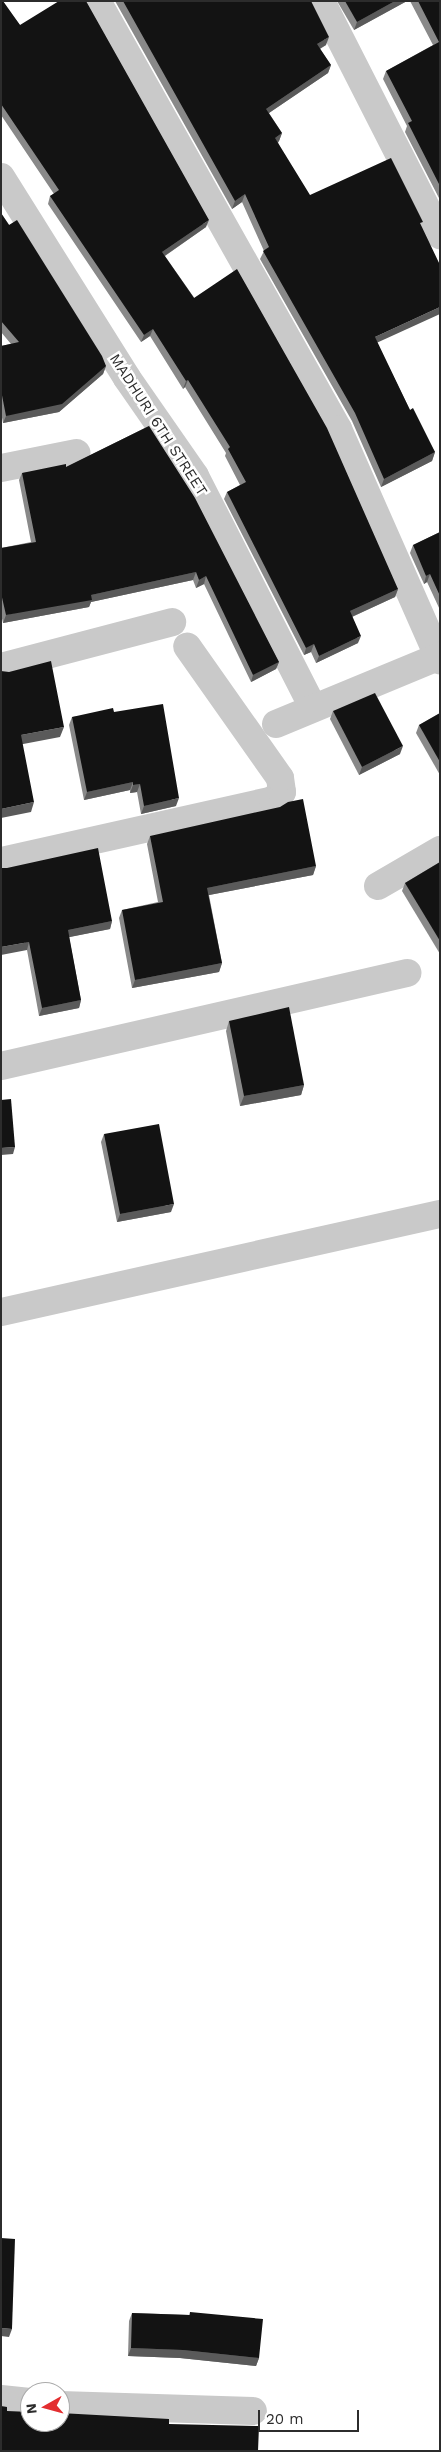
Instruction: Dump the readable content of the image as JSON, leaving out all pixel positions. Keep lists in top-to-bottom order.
{
  "streets": {
    "street": ["MADHURI 6TH STREET"]
  },
  "scale_bar": "20 m",
  "north": "left"
}
